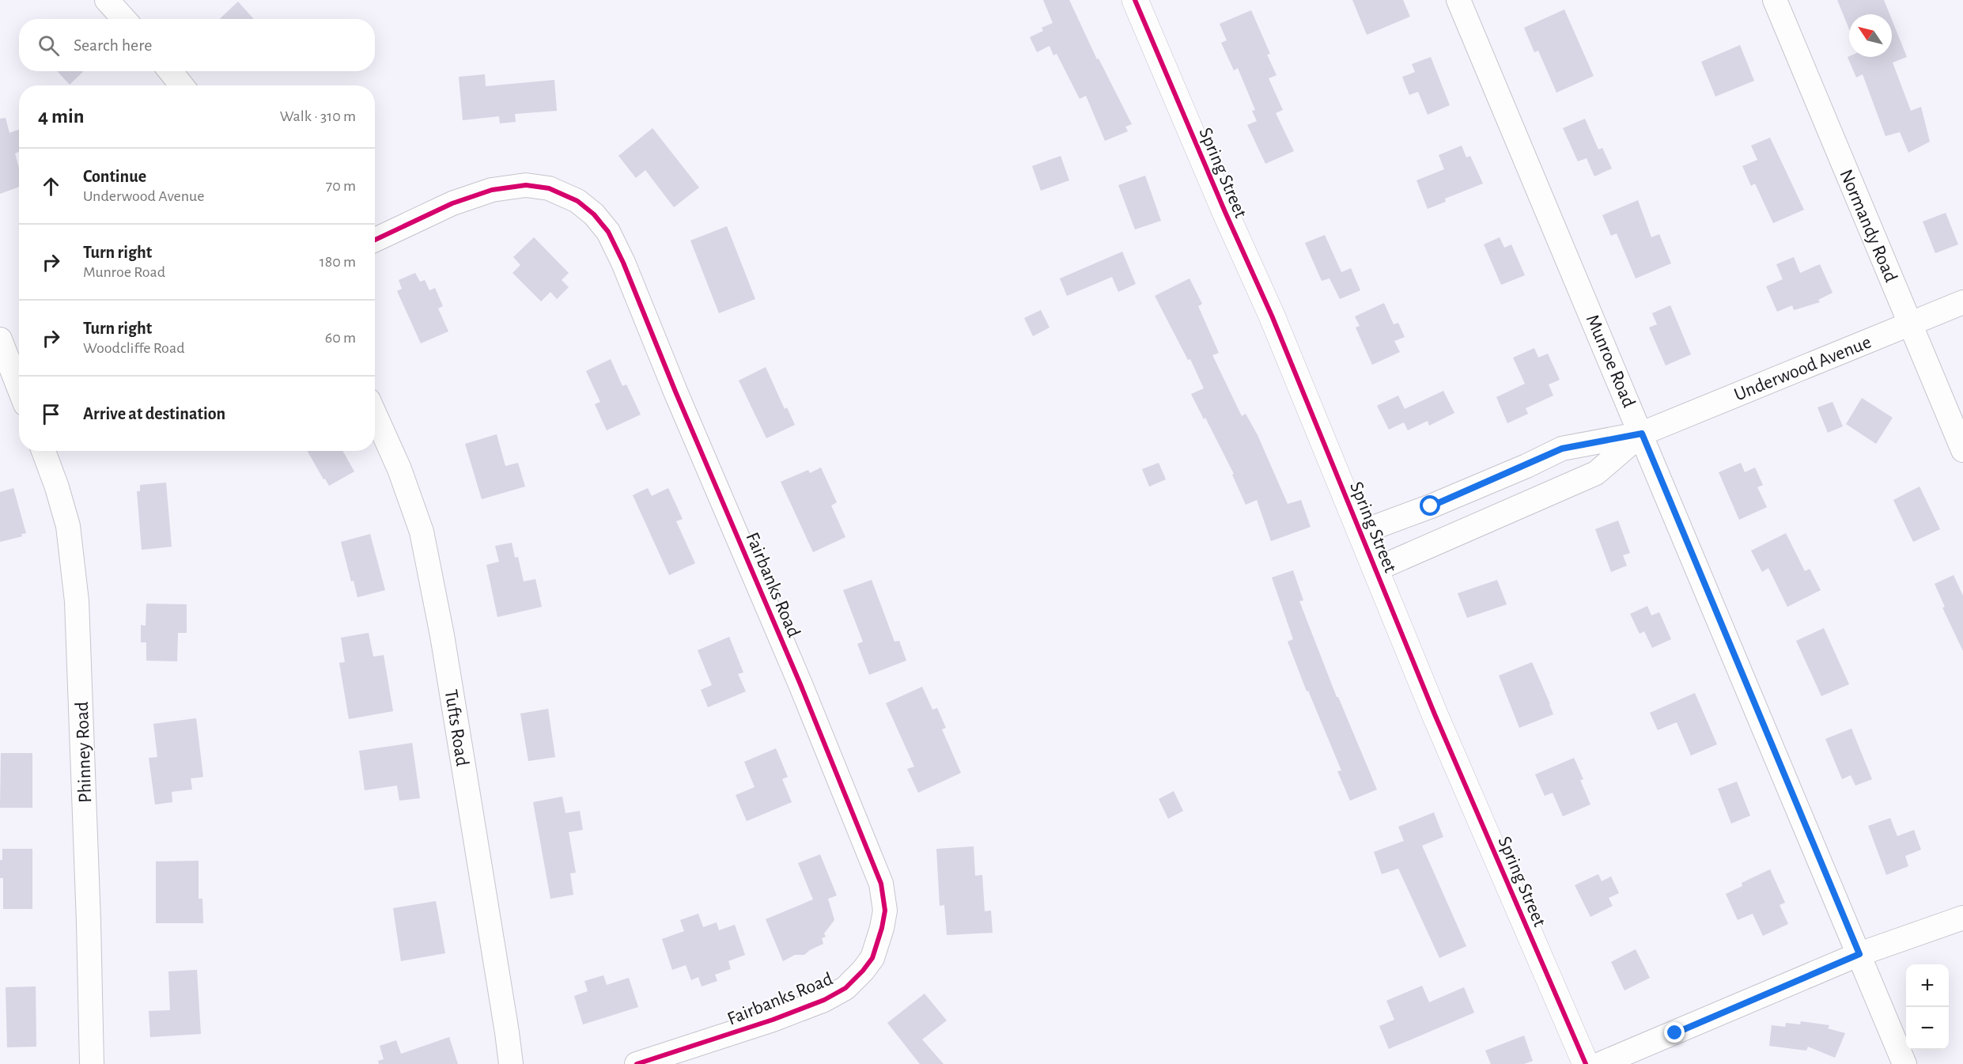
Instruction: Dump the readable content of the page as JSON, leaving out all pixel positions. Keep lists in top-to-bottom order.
{
  "streets": {
    "main road": ["Spring Street"],
    "street": [
      "Normandy Road",
      "Munroe Road",
      "Underwood Avenue",
      "Fairbanks Road",
      "Tufts Road",
      "Phinney Road"
    ]
  },
  "crossings": [
    ["Spring Street", "Underwood Avenue"],
    ["Normandy Road", "Underwood Avenue"],
    ["Munroe Road", "Underwood Avenue"]
  ],
  "north": "top left",
  "page": {
    "search": "Search here",
    "heading": ["4 min", "Walk · 310 m"],
    "list": [
      ["Continue", "Underwood Avenue", "70 m"],
      ["Turn right", "Munroe Road", "180 m"],
      ["Turn right", "Woodcliffe Road", "60 m"],
      "Arrive at destination"
    ],
    "map_buttons": ["+", "−"]
  }
}
